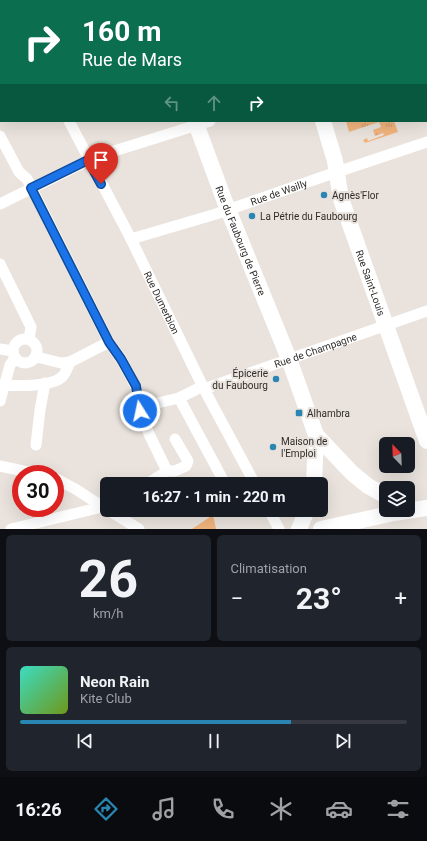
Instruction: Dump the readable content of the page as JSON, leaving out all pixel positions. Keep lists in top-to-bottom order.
{
  "streets": {
    "main road": ["Rue du Faubourg de Pierre", "Rue Saint-Louis"],
    "street": ["Rue de Wailly", "Rue Dumerbion", "Rue de Champagne"]
  },
  "crossings": [
    ["Rue de Wailly", "Rue du Faubourg de Pierre"],
    ["Rue de Wailly", "Rue Saint-Louis"],
    ["Rue de Wailly", "Rue Dumerbion"],
    ["Rue du Faubourg de Pierre", "Rue de Champagne"],
    ["Rue Saint-Louis", "Rue de Champagne"],
    ["Rue Dumerbion", "Rue de Champagne"]
  ],
  "places": {
    "other": [
      "Agnès'Flor",
      "La Pétrie du Faubourg",
      "Épicerie du Faubourg",
      "Maison de l'Emploi"
    ],
    "transit": ["Alhambra"]
  },
  "north": "top left",
  "page": {
    "turn": ["160 m", "Rue de Mars"],
    "limit": "30",
    "trip": "16:27 · 1 min · 220 m",
    "tile": [
      ["26", "km/h"],
      "Climatisation"
    ],
    "heat": ["−", "23°", "+"],
    "song": ["Neon Rain", "Kite Club"],
    "tabs": "16:26"
  }
}
